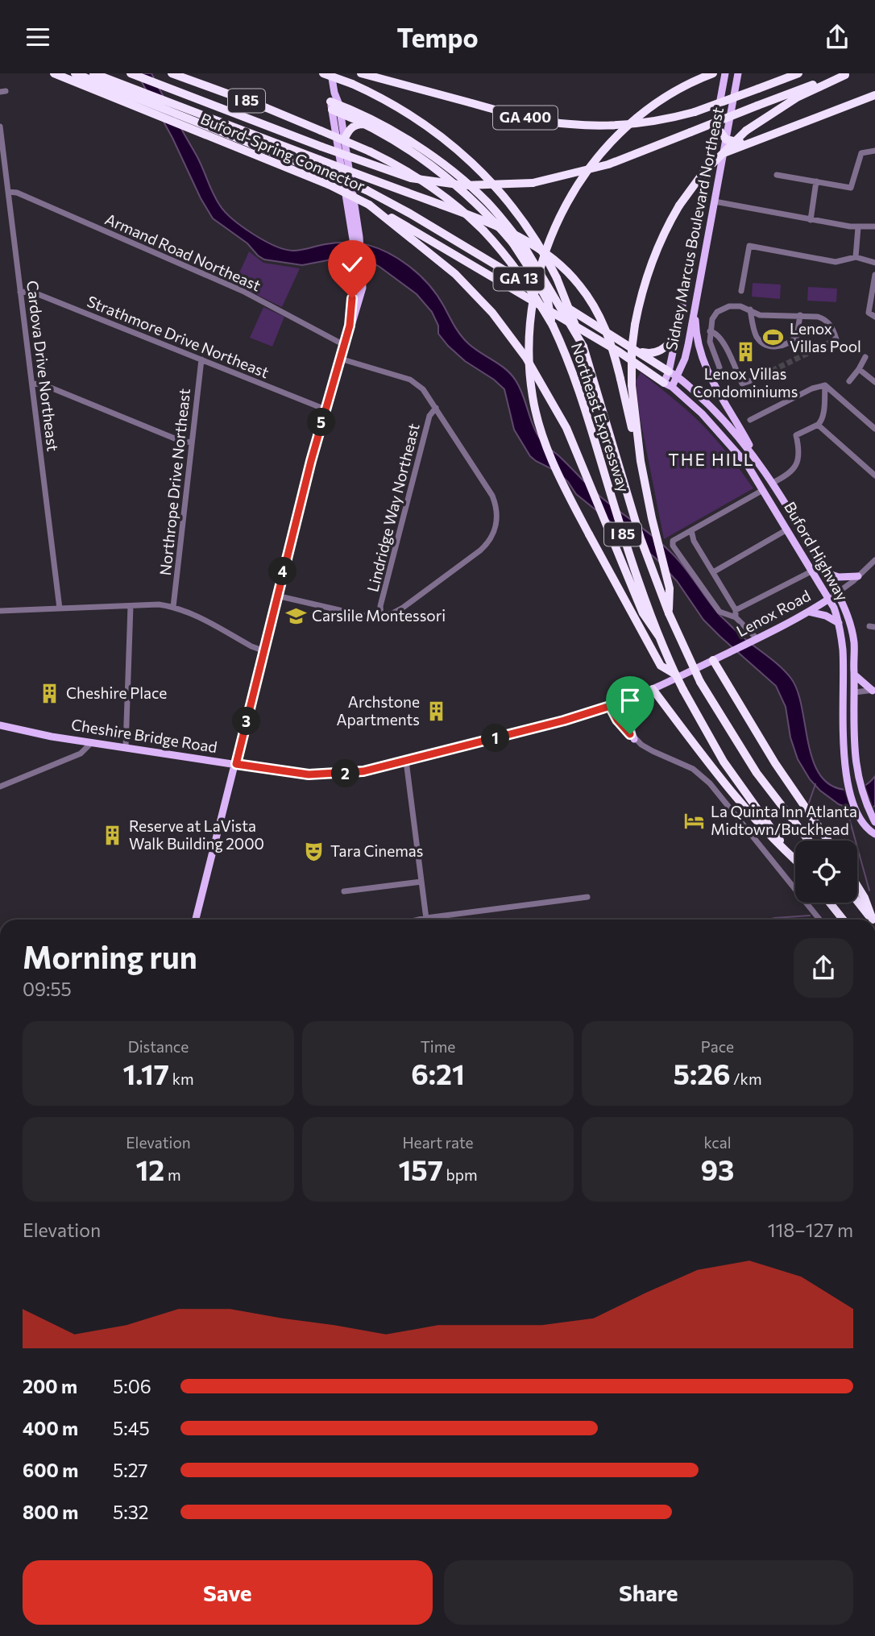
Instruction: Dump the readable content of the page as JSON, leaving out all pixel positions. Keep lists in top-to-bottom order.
{
  "streets": {
    "highway": [
      "I 85",
      "GA 400",
      "Buford-Spring Connector",
      "GA 13",
      "Northeast Expressway"
    ],
    "main road": [
      "Sidney Marcus Boulevard Northeast",
      "Buford Highway",
      "Lenox Road",
      "Cheshire Bridge Road"
    ],
    "street": [
      "Armand Road Northeast",
      "Strathmore Drive Northeast",
      "Cardova Drive Northeast",
      "Northrope Drive Northeast",
      "Lindridge Way Northeast"
    ]
  },
  "crossings": [
    ["Buford-Spring Connector", "Sidney Marcus Boulevard Northeast"],
    ["Buford-Spring Connector", "Buford Highway"],
    ["Sidney Marcus Boulevard Northeast", "Buford Highway"],
    ["Armand Road Northeast", "Cardova Drive Northeast"],
    ["Strathmore Drive Northeast", "Cardova Drive Northeast"],
    ["Strathmore Drive Northeast", "Northrope Drive Northeast"],
    ["Northeast Expressway", "Lenox Road"],
    ["Northeast Expressway", "Cheshire Bridge Road"],
    ["Buford Highway", "Lenox Road"],
    ["Lenox Road", "Cheshire Bridge Road"]
  ],
  "districts": ["THE HILL"],
  "places": {
    "sports": ["Lenox Villas Pool"],
    "building": [
      "Lenox Villas Condominiums",
      "Cheshire Place",
      "Archstone Apartments",
      "Reserve at LaVista Walk Building 2000"
    ],
    "school or university": ["Carslile Montessori"],
    "hotel": ["La Quinta Inn Atlanta Midtown/Buckhead"],
    "theatre": ["Tara Cinemas"]
  },
  "page": {
    "header": "Tempo",
    "pins": [
      "5",
      "4",
      "3",
      "1",
      "2"
    ],
    "heading": ["Morning run", "09:55"],
    "stats": [
      ["Distance", "1.17 km"],
      ["Time", "6:21"],
      ["Pace", "5:26 /km"],
      ["Elevation", "12 m"],
      ["Heart rate", "157 bpm"],
      ["kcal", "93"]
    ],
    "chart": ["Elevation", "118–127 m"],
    "list": [
      {
        "name": "200 m",
        "note": "5:06"
      },
      {
        "name": "400 m",
        "note": "5:45"
      },
      {
        "name": "600 m",
        "note": "5:27"
      },
      {
        "name": "800 m",
        "note": "5:32"
      }
    ],
    "buttons": ["Save", "Share"]
  }
}
